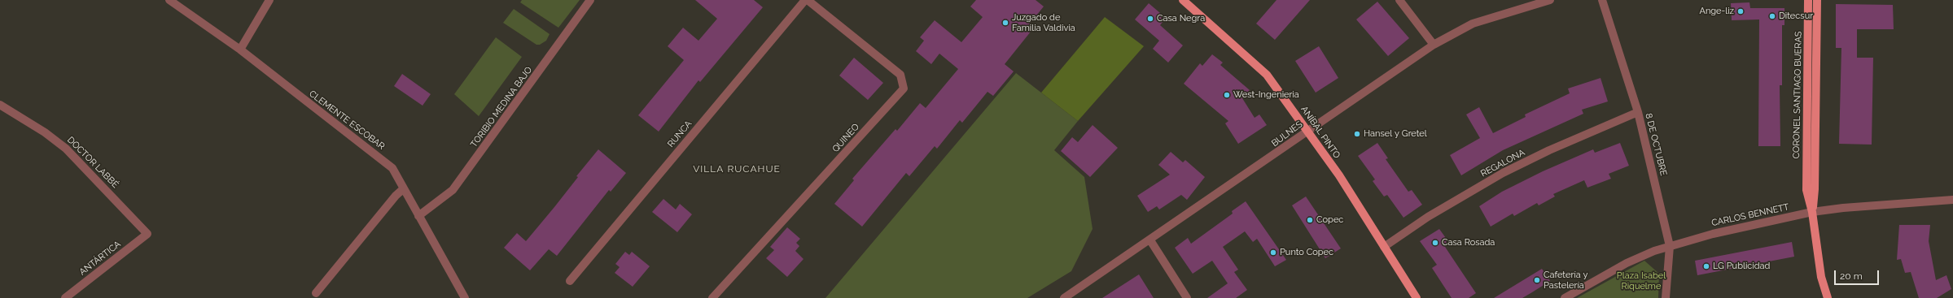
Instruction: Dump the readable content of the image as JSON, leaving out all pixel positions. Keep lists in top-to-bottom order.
{
  "streets": {
    "main road": ["CORONEL SANTIAGO BUERAS", "ANÍBAL PINTO"],
    "street": [
      "TORIBIO MEDINA BAJO",
      "CLEMENTE ESCOBAR",
      "RUNCA",
      "BULNES",
      "QUINEO",
      "8 DE OCTUBRE",
      "DOCTOR LABBÉ",
      "REGALONA",
      "CARLOS BENNETT",
      "ANTÁRTICA"
    ]
  },
  "crossings": [
    ["CORONEL SANTIAGO BUERAS", "CARLOS BENNETT"],
    ["TORIBIO MEDINA BAJO", "CLEMENTE ESCOBAR"],
    ["ANÍBAL PINTO", "BULNES"],
    ["ANÍBAL PINTO", "REGALONA"],
    ["RUNCA", "QUINEO"],
    ["8 DE OCTUBRE", "REGALONA"],
    ["8 DE OCTUBRE", "CARLOS BENNETT"],
    ["DOCTOR LABBÉ", "ANTÁRTICA"]
  ],
  "districts": ["VILLA RUCAHUE"],
  "parks": ["Plaza Isabel Riquelme"],
  "places": [
    "Ange-liz",
    "Ditecsur",
    "Casa Negra",
    "Juzgado de Familia Valdivia",
    "West-Ingenieria",
    "Hansel y Gretel",
    "Copec",
    "Casa Rosada",
    "Punto Copec",
    "LG Publicidad",
    "Cafetería y Pastelería"
  ],
  "scale_bar": "20 m"
}
